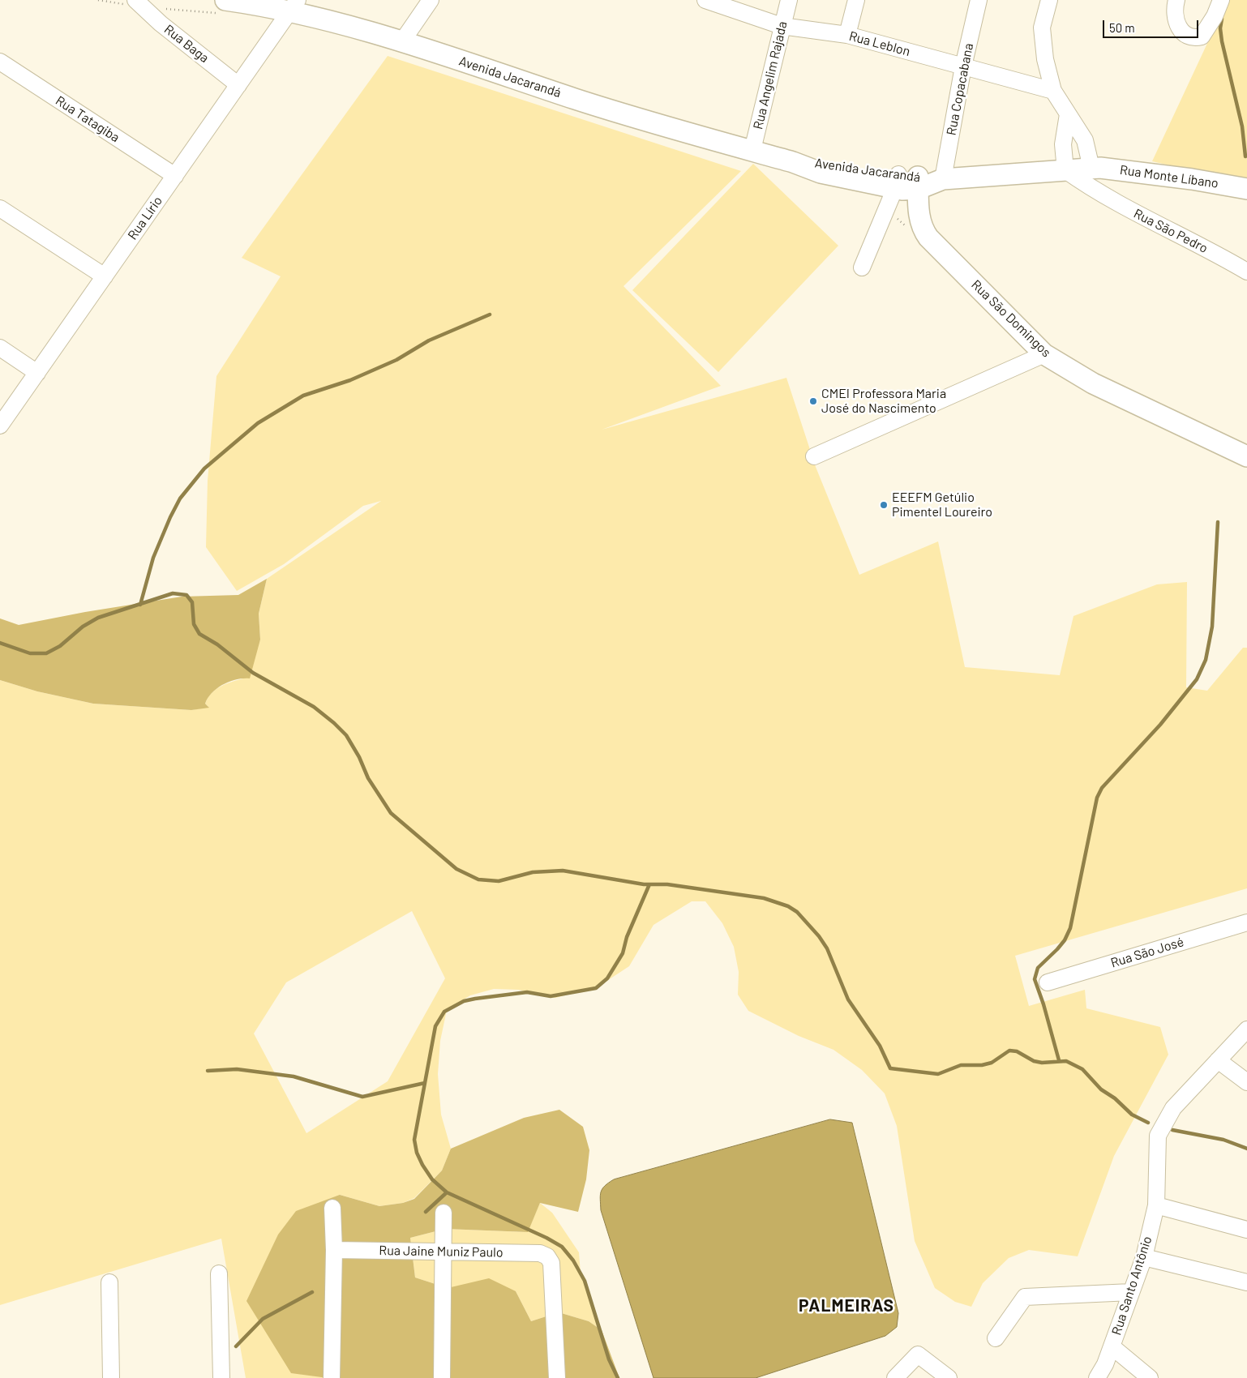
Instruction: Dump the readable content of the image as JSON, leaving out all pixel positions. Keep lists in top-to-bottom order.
{
  "streets": {
    "main road": ["Avenida Jacarandá", "Rua Monte Líbano", "Rua São Domingos"],
    "street": [
      "Rua Baga",
      "Rua Leblon",
      "Rua Angelim Rajada",
      "Rua Copacabana",
      "Rua Tatagiba",
      "Rua Lírio",
      "Rua São Pedro",
      "Rua São José",
      "Rua Jaine Muniz Paulo",
      "Rua Santo Antônio"
    ]
  },
  "crossings": [
    ["Rua Baga", "Rua Lírio"],
    ["Rua Leblon", "Rua Angelim Rajada"],
    ["Rua Leblon", "Rua Copacabana"],
    ["Rua Angelim Rajada", "Avenida Jacarandá"],
    ["Avenida Jacarandá", "Rua Copacabana"],
    ["Avenida Jacarandá", "Rua Monte Líbano"],
    ["Avenida Jacarandá", "Rua Lírio"],
    ["Avenida Jacarandá", "Rua São Pedro"],
    ["Avenida Jacarandá", "Rua São Domingos"],
    ["Rua Tatagiba", "Rua Lírio"],
    ["Rua Monte Líbano", "Rua São Pedro"]
  ],
  "districts": ["PALMEIRAS"],
  "places": ["CMEI Professora Maria José do Nascimento", "EEEFM Getúlio Pimentel Loureiro"],
  "scale_bar": "50 m"
}
